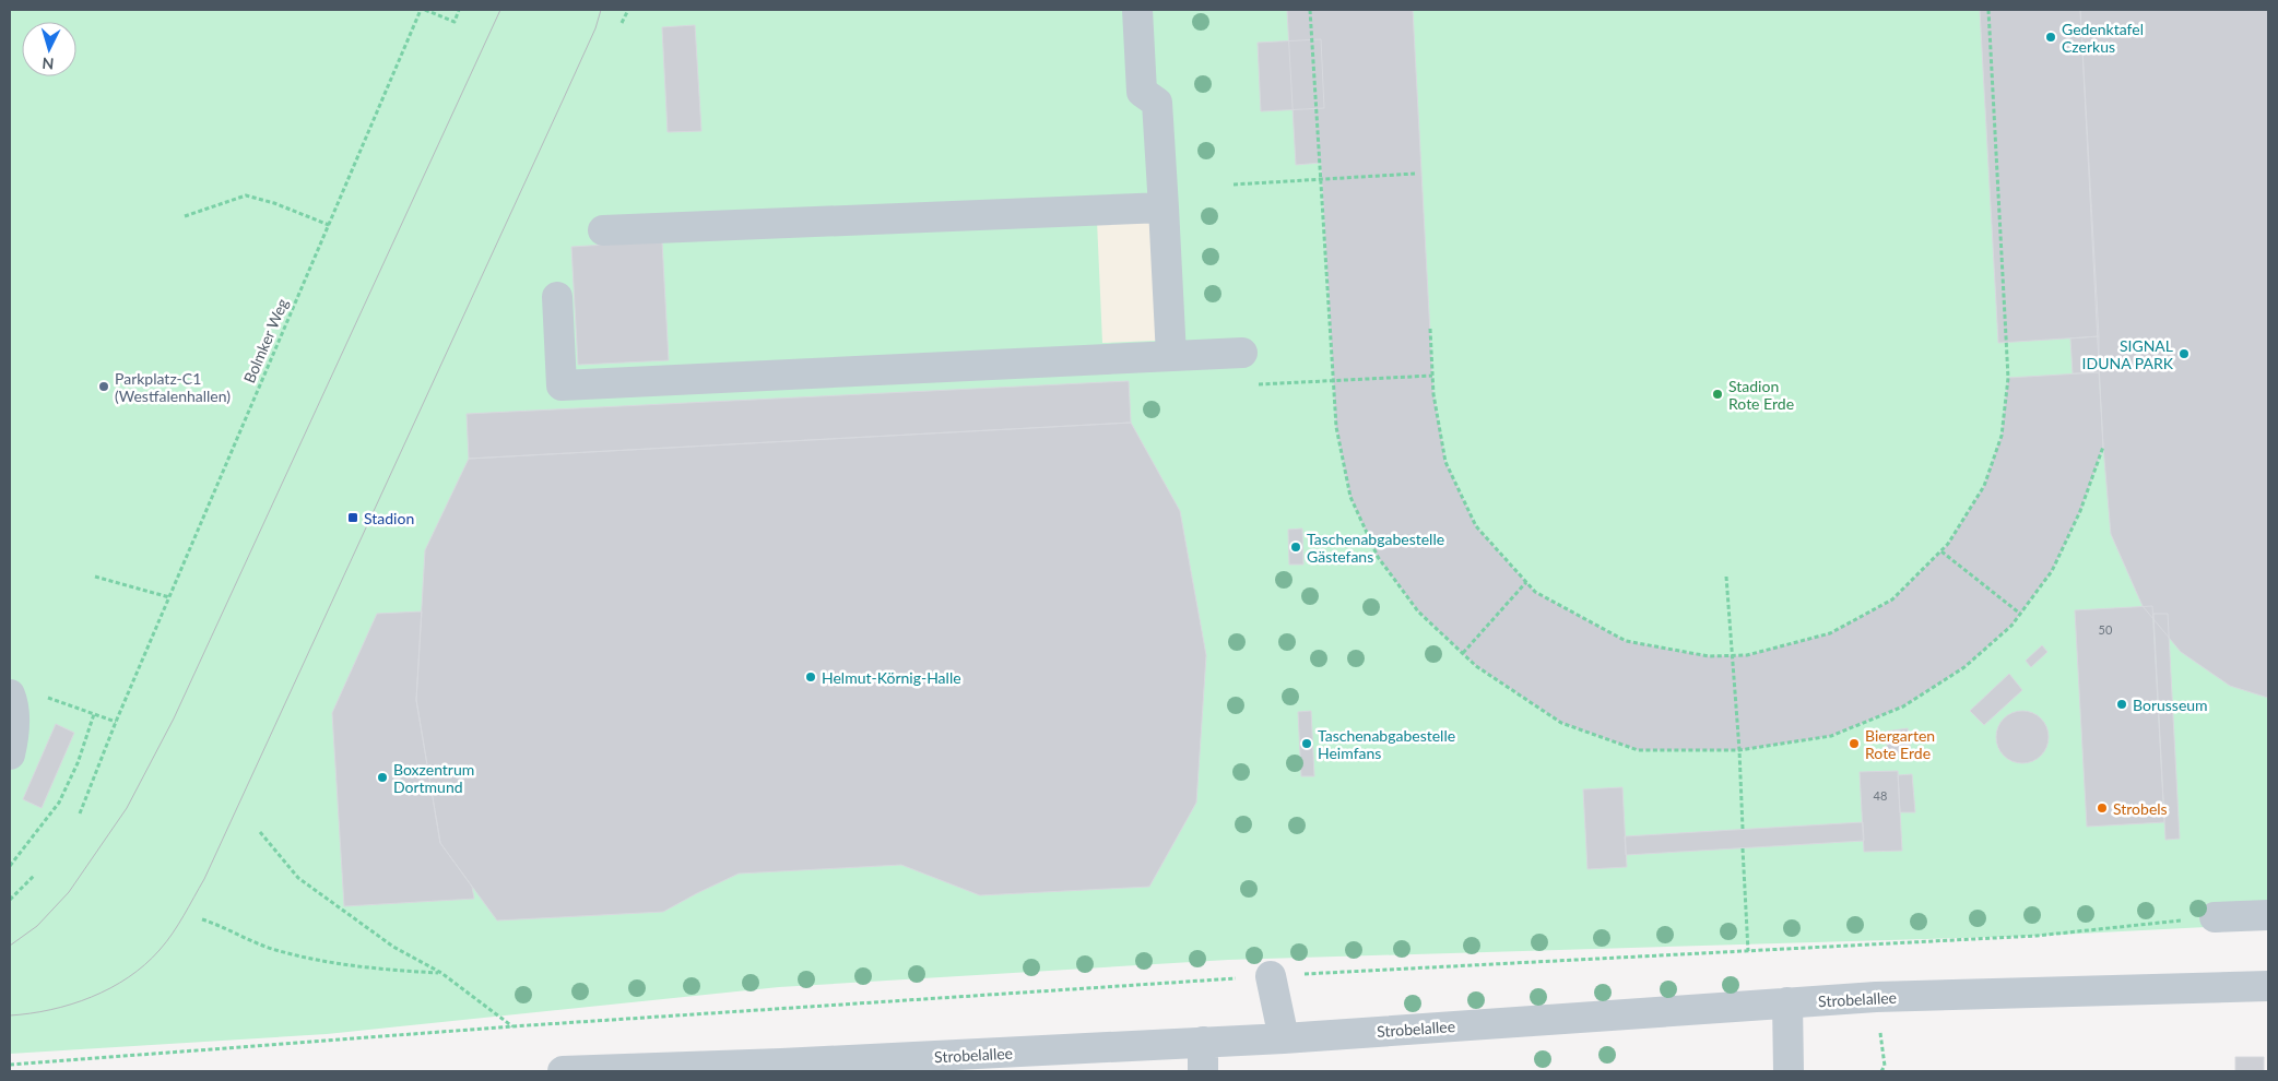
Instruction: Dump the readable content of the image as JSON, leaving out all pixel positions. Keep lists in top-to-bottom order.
{
  "streets": {
    "street": ["Strobelallee"],
    "path": ["Bolmker Weg"]
  },
  "places": {
    "other": [
      "Gedenktafel Czerkus",
      "SIGNAL IDUNA PARK",
      "Parkplatz-C1 (Westfalenhallen)",
      "Stadion Rote Erde",
      "Taschenabgabestelle Gästefans",
      "Helmut-Körnig-Halle",
      "Borusseum",
      "Taschenabgabestelle Heimfans",
      "Biergarten Rote Erde",
      "Boxzentrum Dortmund",
      "Strobels"
    ],
    "transit": ["Stadion"]
  },
  "house_numbers": ["50", "48"],
  "north": "bottom"
}
